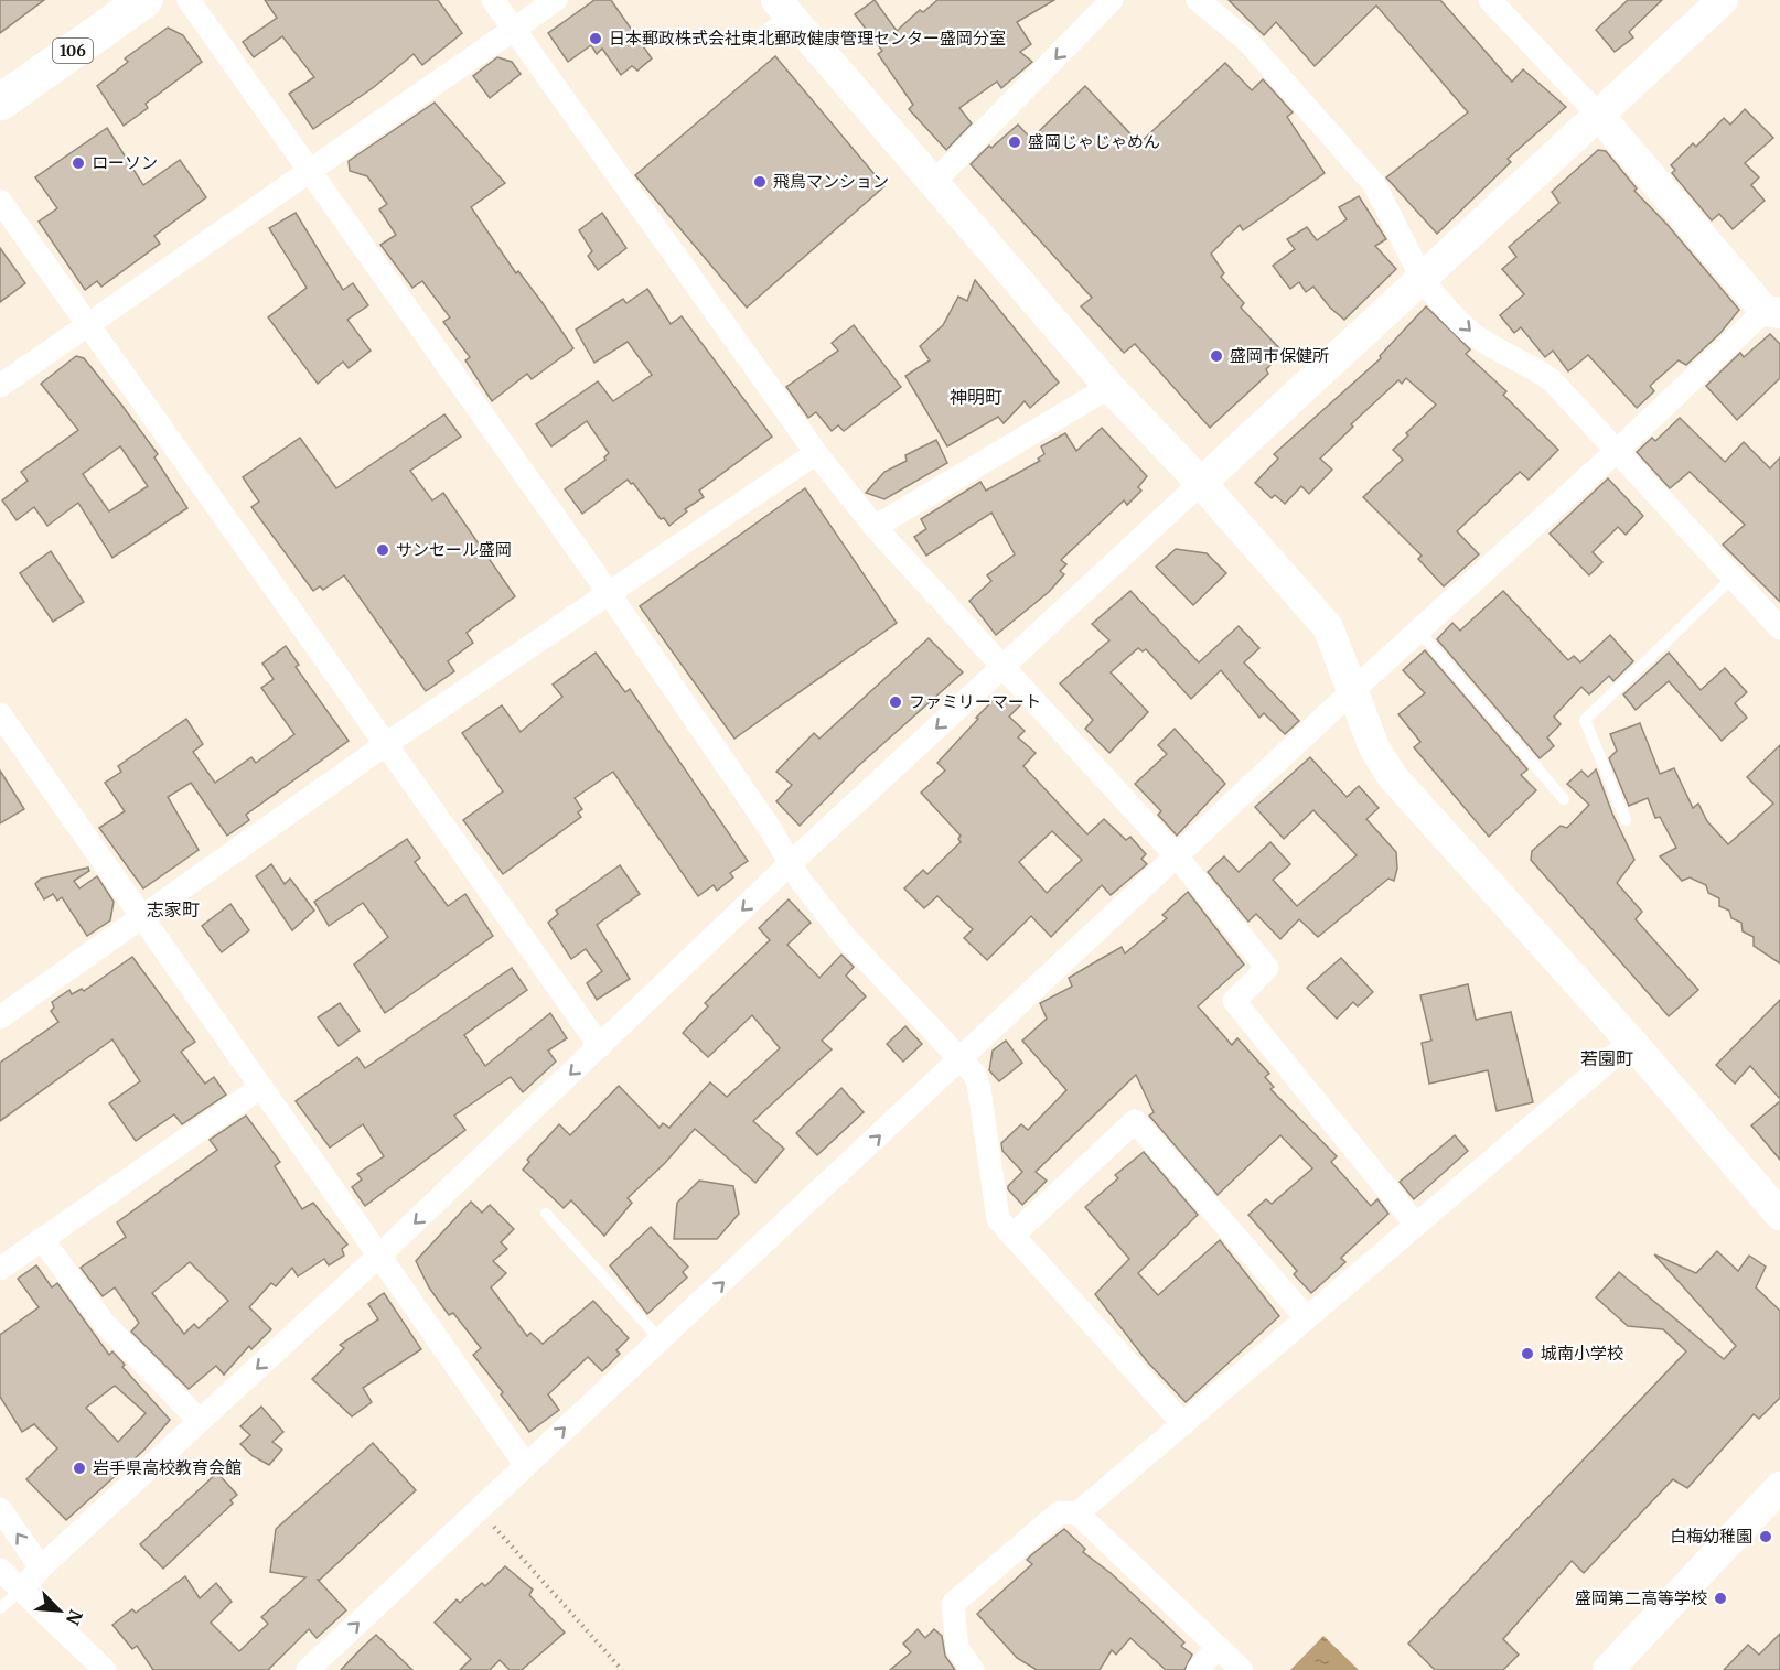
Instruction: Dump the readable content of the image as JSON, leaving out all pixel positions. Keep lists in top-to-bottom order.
{
  "streets": {
    "highway": ["106"]
  },
  "districts": ["神明町", "志家町", "若園町"],
  "places": [
    "日本郵政株式会社東北郵政健康管理センター盛岡分室",
    "盛岡じゃじゃめん",
    "ローソン",
    "飛鳥マンション",
    "盛岡市保健所",
    "サンセール盛岡",
    "ファミリーマート",
    "城南小学校",
    "岩手県高校教育会館",
    "白梅幼稚園",
    "盛岡第二高等学校"
  ],
  "north": "bottom right"
}
